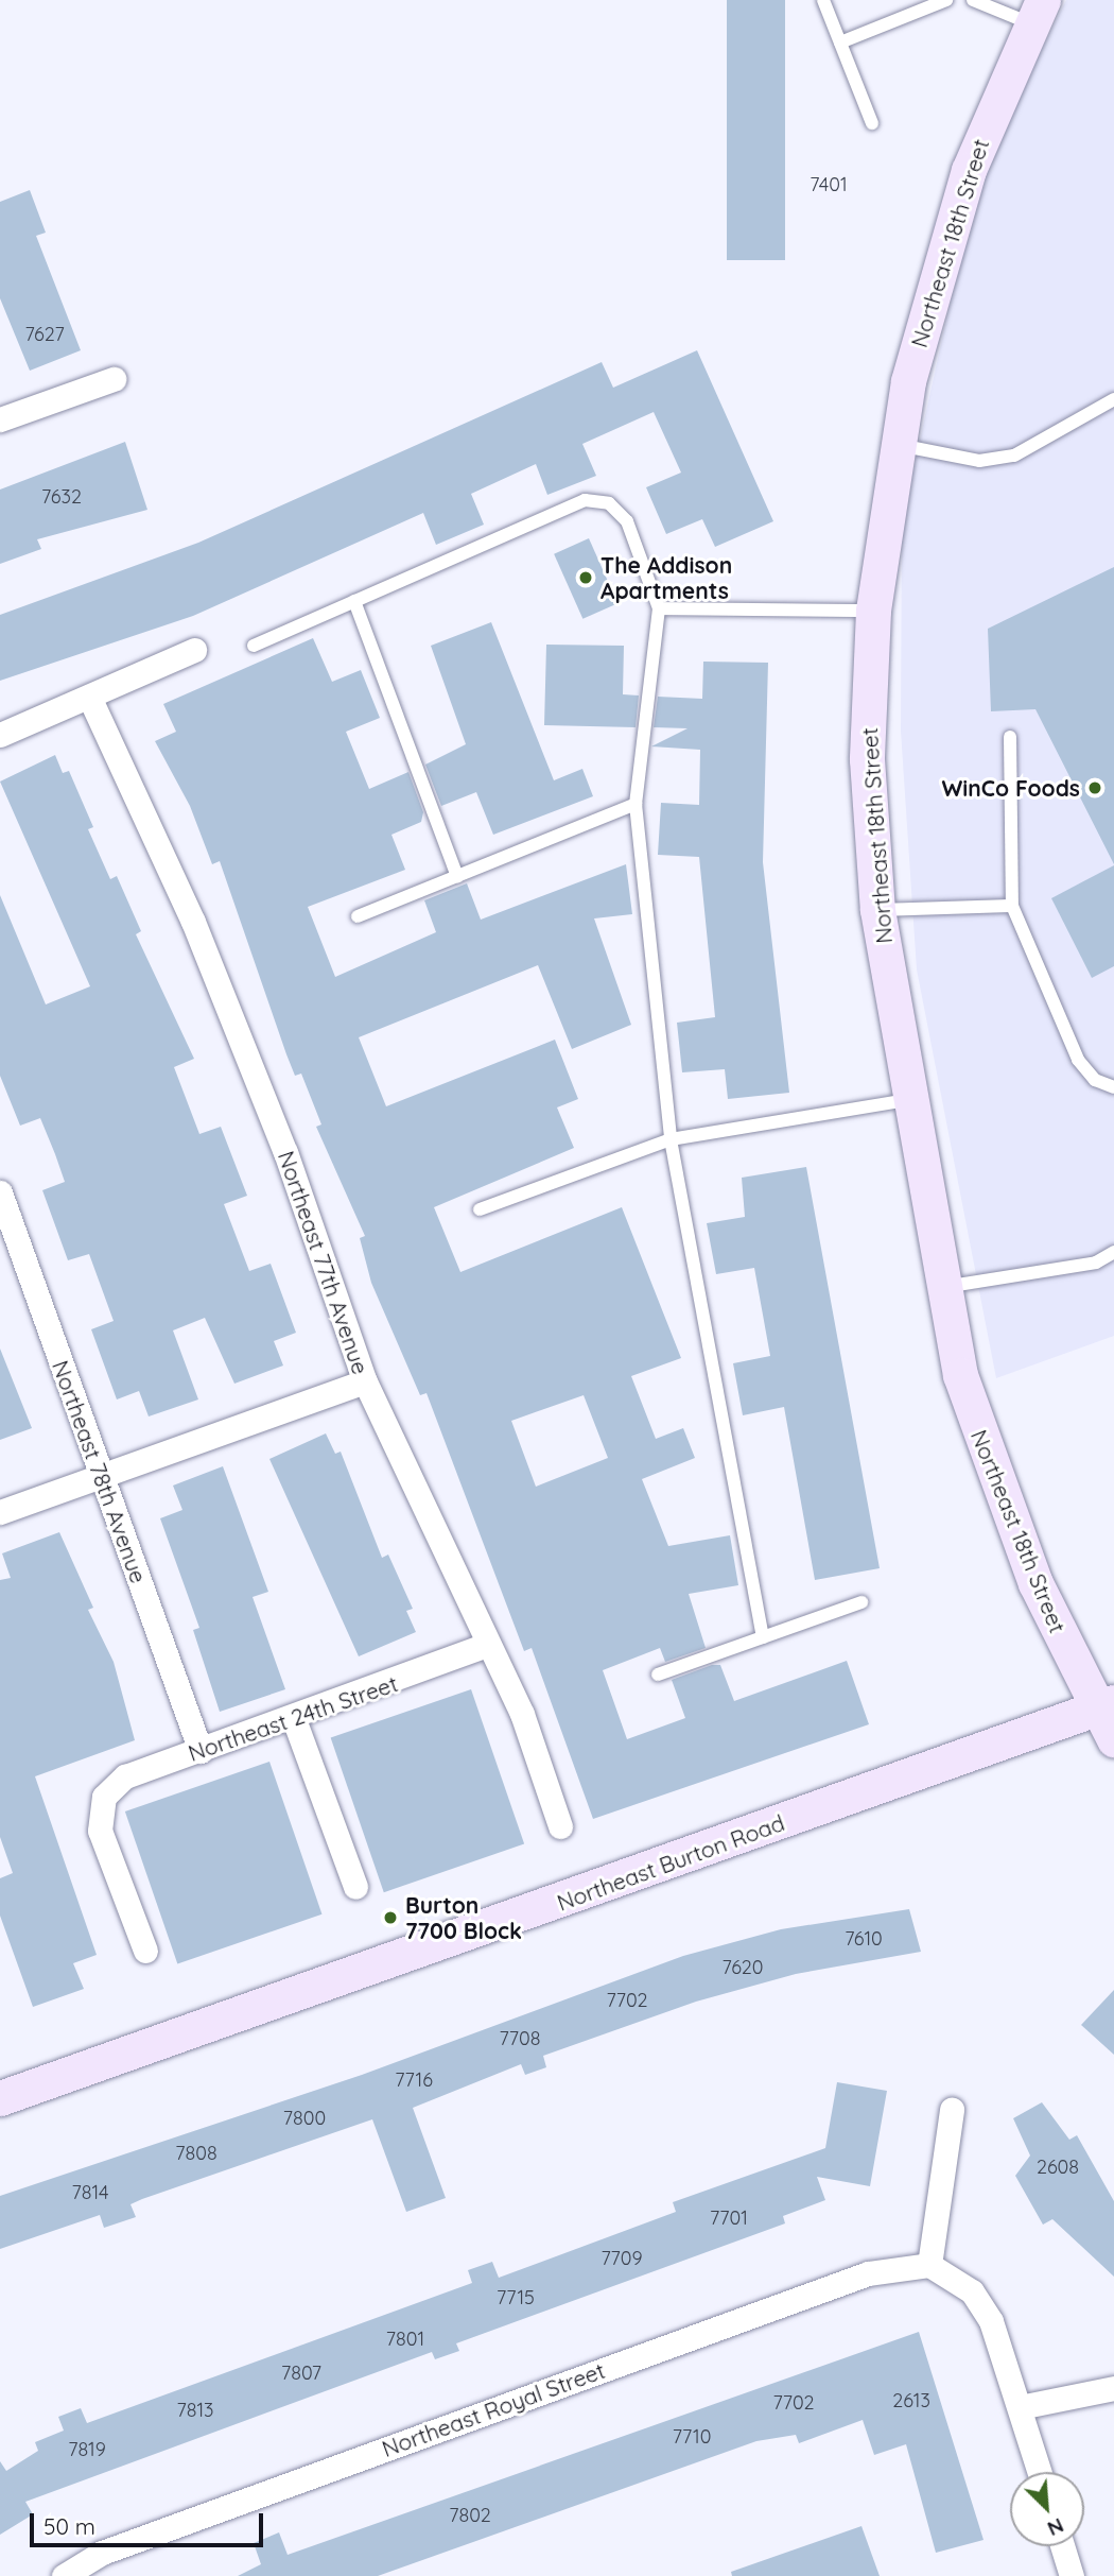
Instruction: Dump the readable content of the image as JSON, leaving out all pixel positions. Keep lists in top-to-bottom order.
{
  "streets": {
    "street": [
      "Northeast 18th Street",
      "Northeast 77th Avenue",
      "Northeast 78th Avenue",
      "Northeast 24th Street",
      "Northeast Burton Road",
      "Northeast Royal Street"
    ]
  },
  "crossings": [
    ["Northeast 18th Street", "Northeast Burton Road"],
    ["Northeast 77th Avenue", "Northeast 24th Street"],
    ["Northeast 78th Avenue", "Northeast 24th Street"]
  ],
  "places": ["The Addison Apartments", "WinCo Foods", "Burton 7700 Block"],
  "house_numbers": [
    "7401",
    "7627",
    "7632",
    "7610",
    "7620",
    "7702",
    "7708",
    "7716",
    "7800",
    "7808",
    "2608",
    "7814",
    "7701",
    "7709",
    "7715",
    "7801",
    "7807",
    "2613",
    "7702",
    "7813",
    "7710",
    "7819",
    "7802"
  ],
  "scale_bar": "50 m",
  "north": "bottom right"
}
